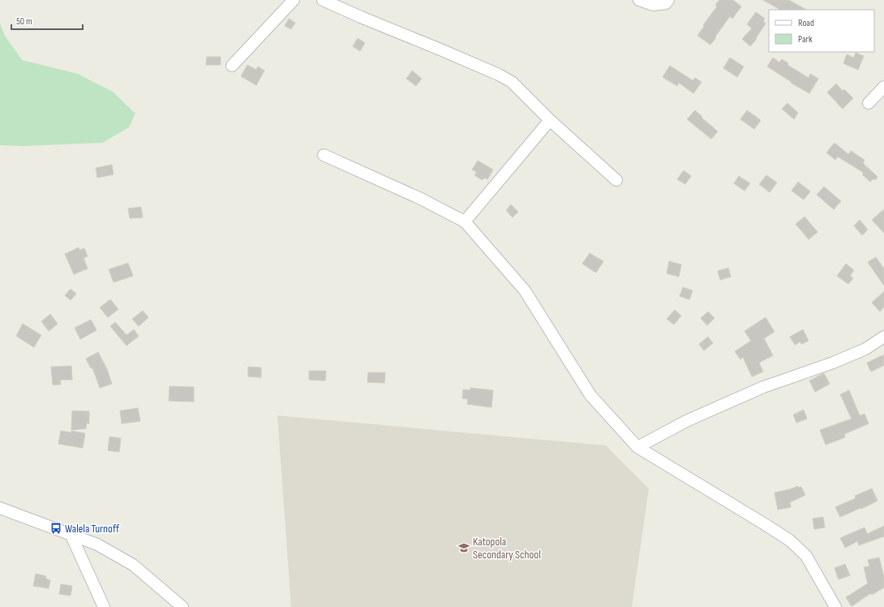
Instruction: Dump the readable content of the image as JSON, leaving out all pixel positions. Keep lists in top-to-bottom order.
{
  "places": {
    "bus stop": ["Walela Turnoff"],
    "school or university": ["Katopola Secondary School"]
  },
  "legend": ["Road", "Park"],
  "scale_bar": "50 m"
}
